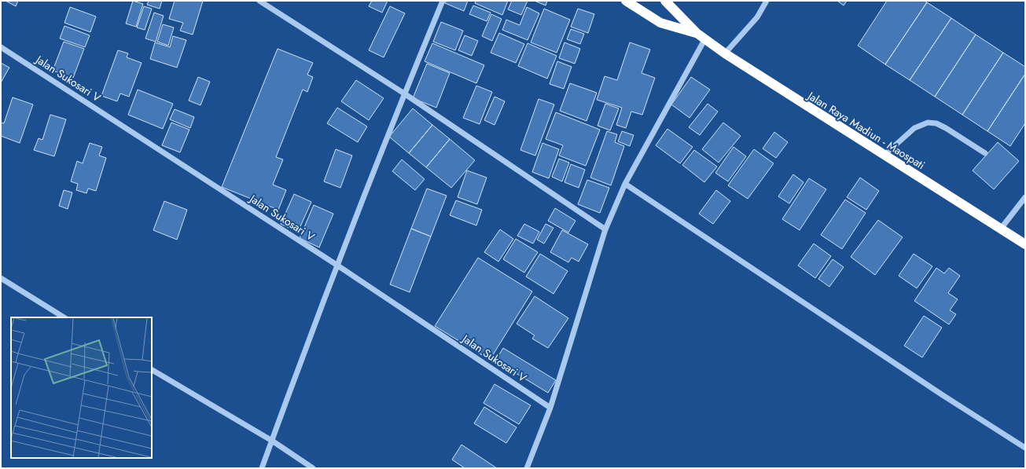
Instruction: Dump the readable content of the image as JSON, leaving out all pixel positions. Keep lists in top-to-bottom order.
{
  "streets": {
    "highway": ["Jalan Raya Madiun - Maospati"],
    "street": ["Jalan Sukosari V"]
  }
}
